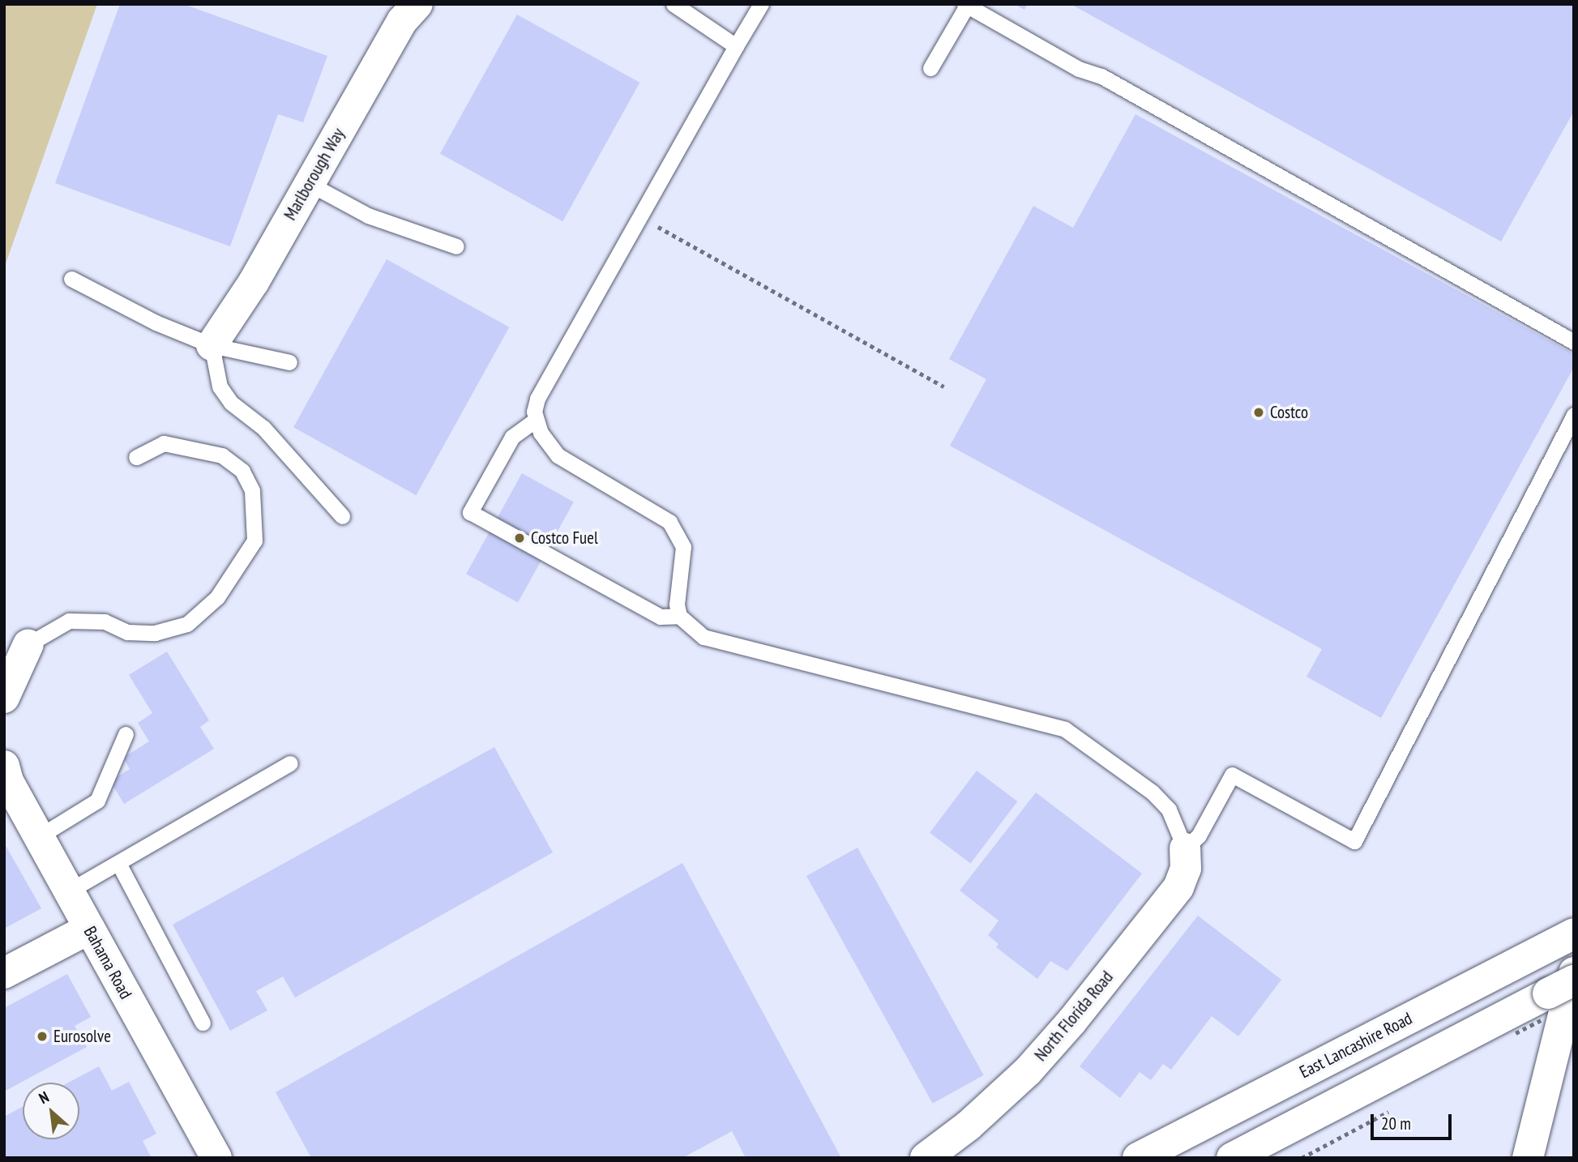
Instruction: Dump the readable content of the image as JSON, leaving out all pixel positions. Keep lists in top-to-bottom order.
{
  "streets": {
    "main road": [
      "Marlborough Way",
      "Bahama Road",
      "North Florida Road",
      "East Lancashire Road"
    ]
  },
  "places": ["Costco", "Costco Fuel", "Eurosolve"],
  "scale_bar": "20 m",
  "north": "top left"
}
